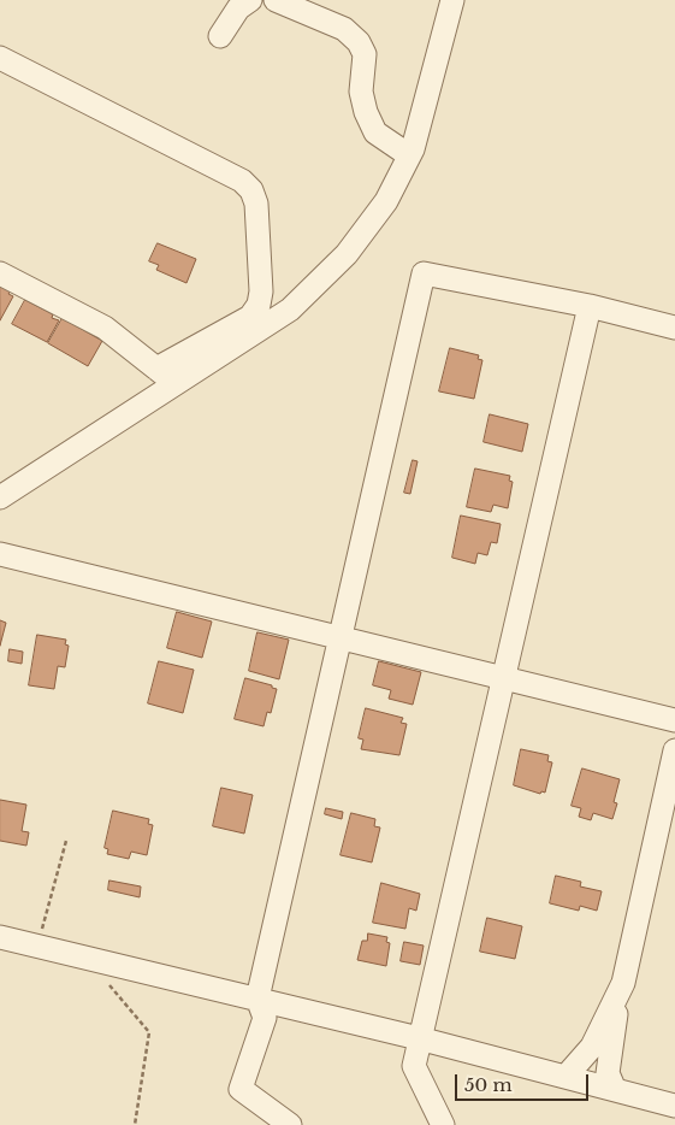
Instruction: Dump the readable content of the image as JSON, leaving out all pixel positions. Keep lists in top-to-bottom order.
{
  "scale_bar": "50 m"
}
